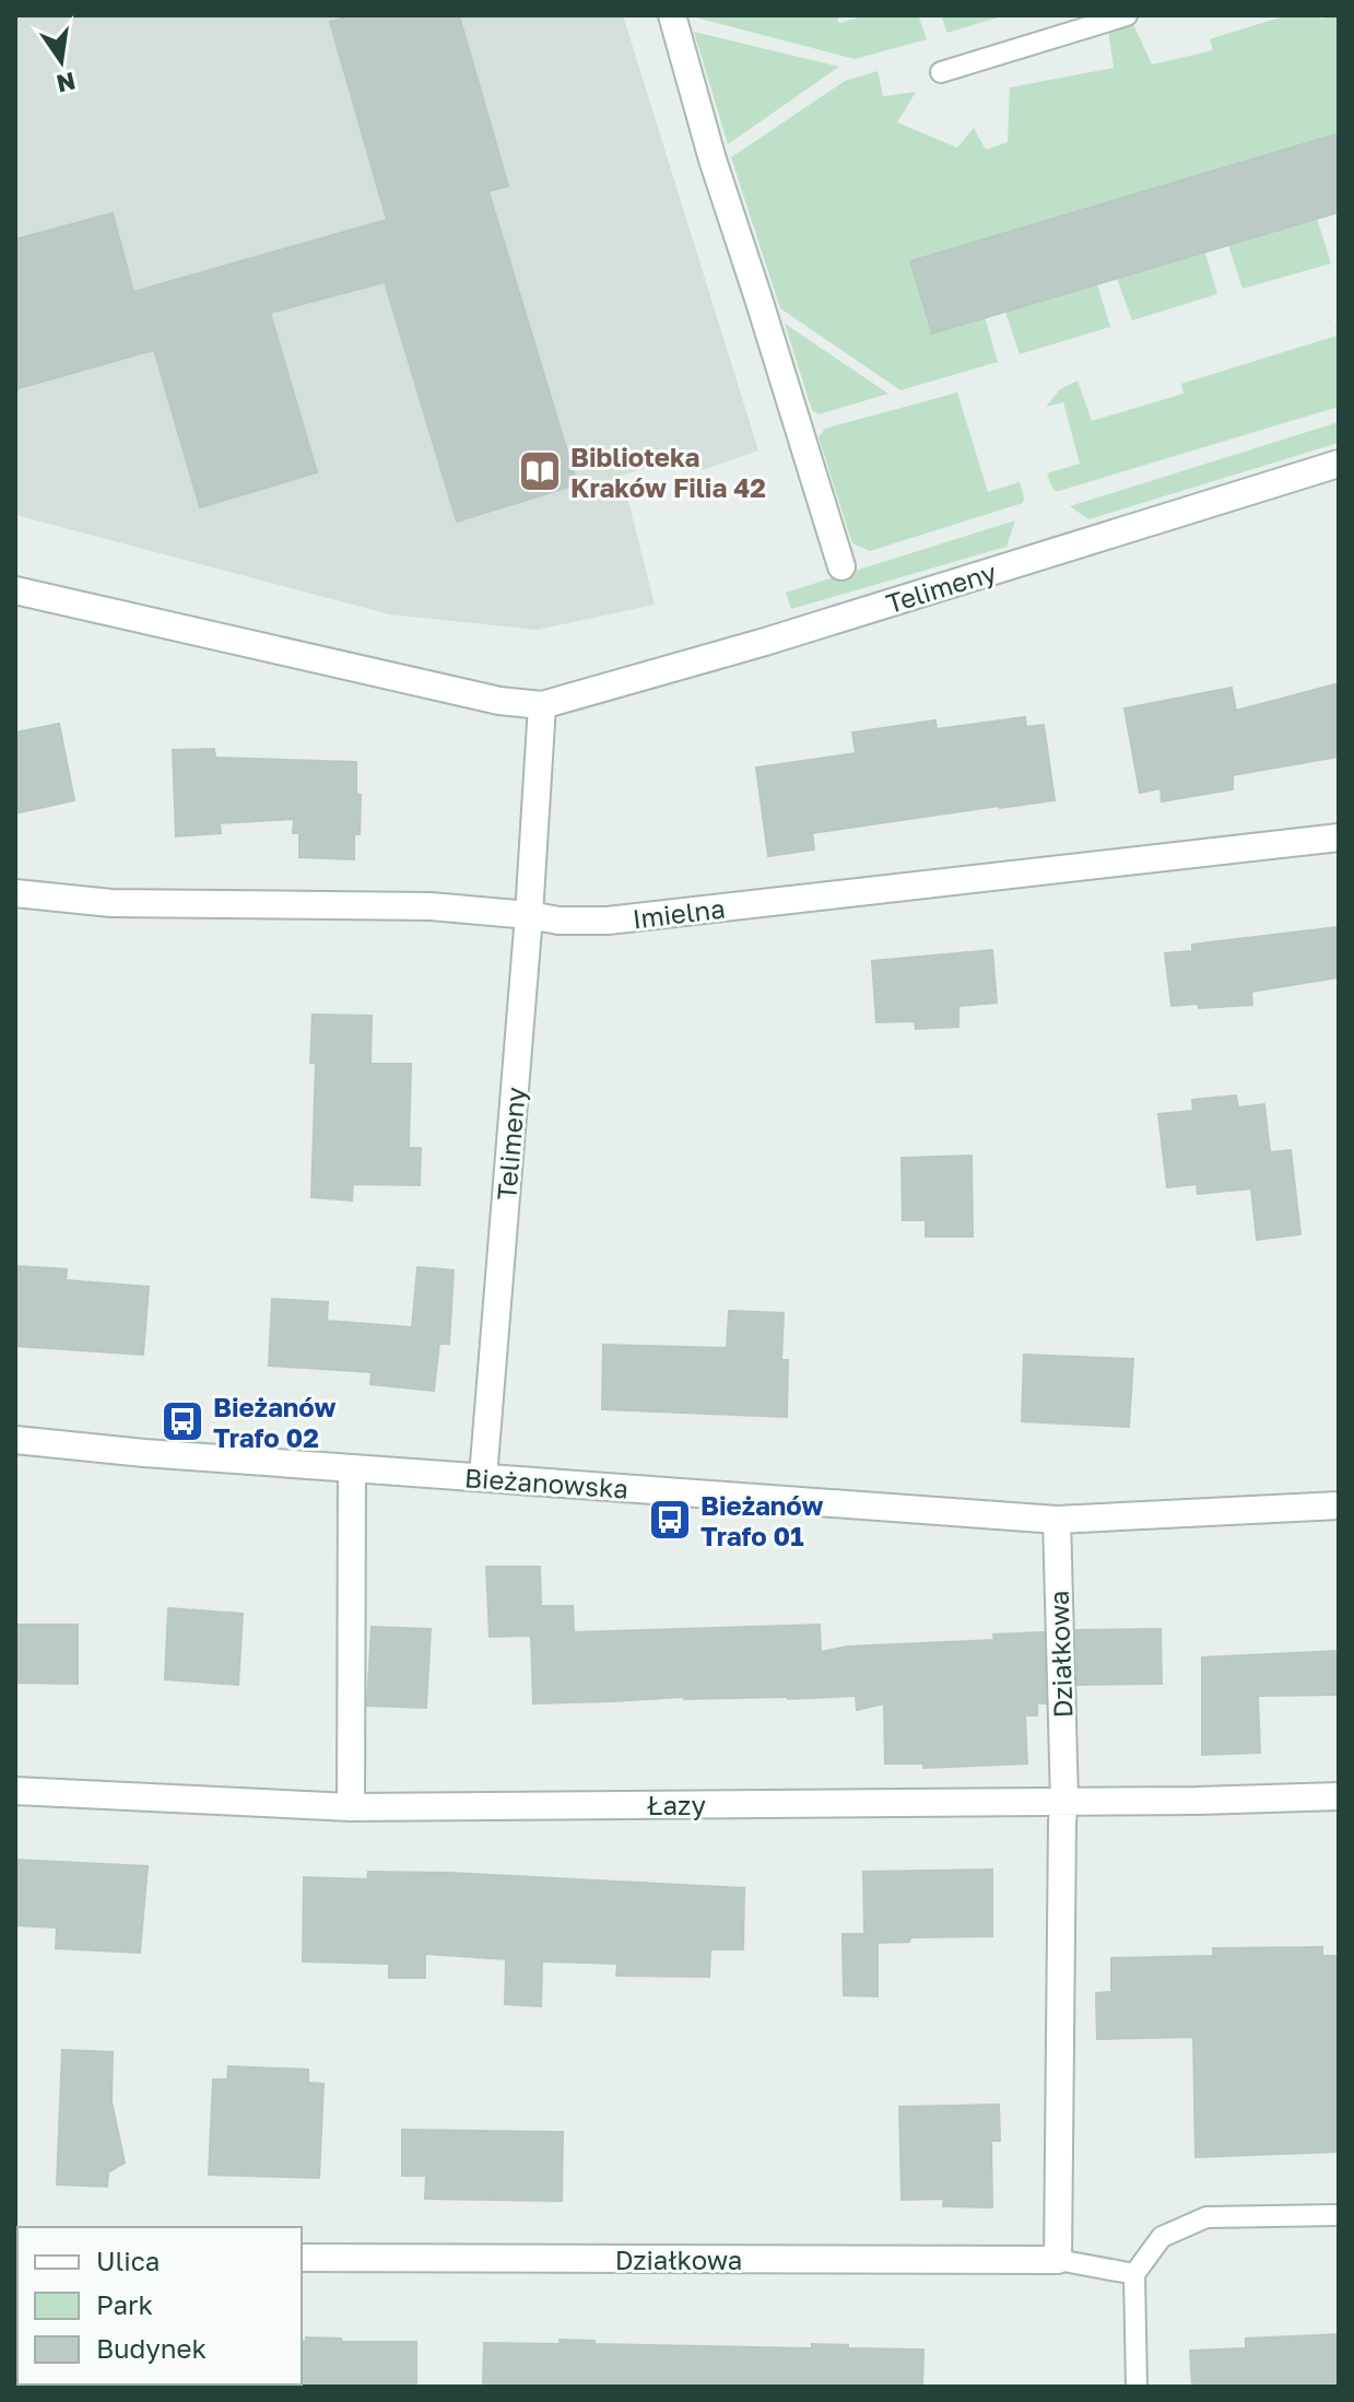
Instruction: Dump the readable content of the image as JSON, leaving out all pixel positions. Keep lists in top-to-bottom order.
{
  "streets": {
    "street": [
      "Telimeny",
      "Imielna",
      "Bieżanowska",
      "Działkowa",
      "Łazy"
    ]
  },
  "crossings": [
    ["Telimeny", "Imielna"],
    ["Telimeny", "Bieżanowska"],
    ["Bieżanowska", "Działkowa"],
    ["Działkowa", "Łazy"]
  ],
  "places": {
    "library": ["Biblioteka Kraków Filia 42"],
    "bus stop": ["Bieżanów Trafo 02", "Bieżanów Trafo 01"]
  },
  "legend": ["Ulica", "Park", "Budynek"],
  "north": "bottom"
}
